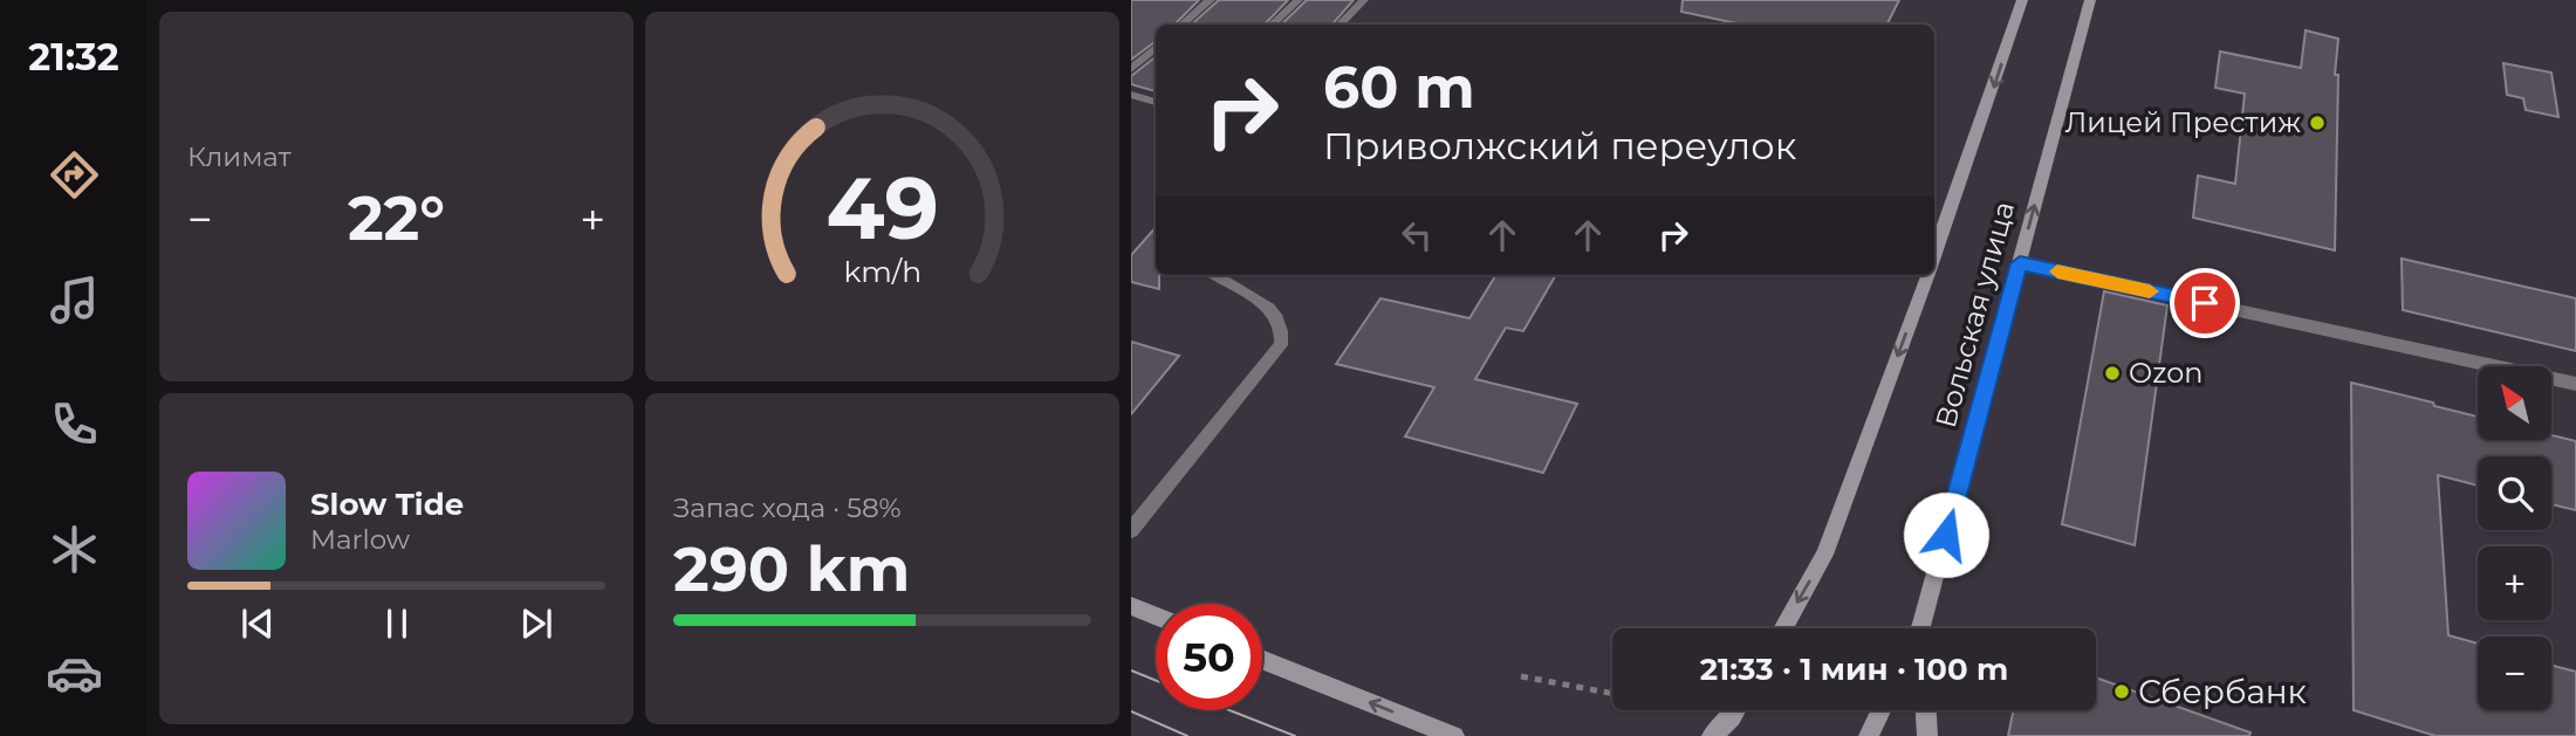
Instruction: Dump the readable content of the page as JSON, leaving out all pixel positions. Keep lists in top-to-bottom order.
{
  "streets": {
    "main road": ["Вольская улица"]
  },
  "places": ["Лицей Престиж", "Ozon", "Сбербанк"],
  "north": "top left",
  "page": {
    "tabs": "21:32",
    "tile": [
      "Климат",
      ["Запас хода · 58%", "290 km"]
    ],
    "turn": ["60 m", "Приволжский переулок"],
    "heat": ["−", "22°", "+"],
    "map_buttons": ["+", "−"],
    "song": ["Slow Tide", "Marlow"],
    "limit": "50",
    "trip": "21:33 · 1 мин · 100 m",
    "gauge": ["49", "km/h"]
  }
}
